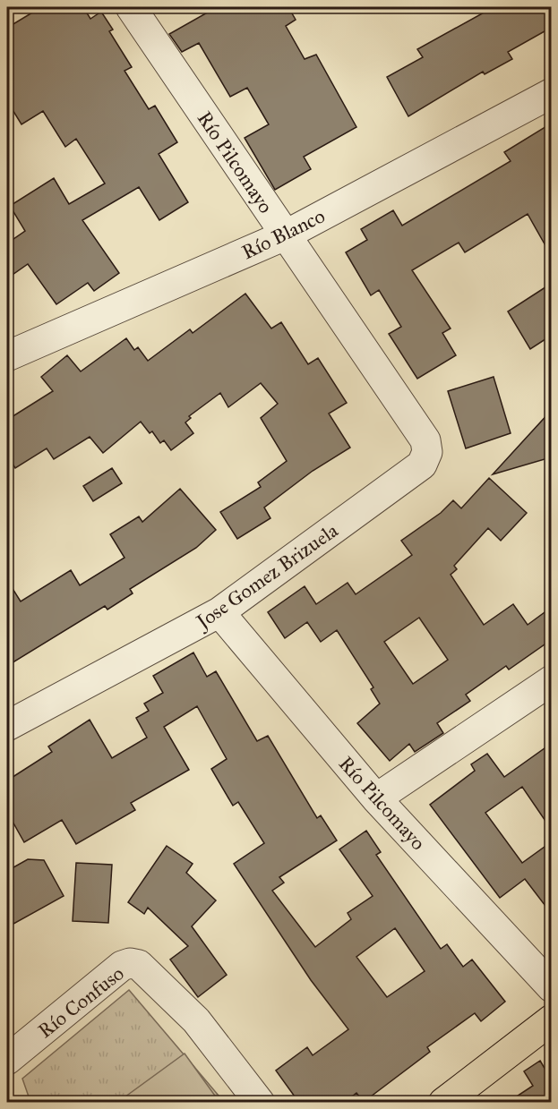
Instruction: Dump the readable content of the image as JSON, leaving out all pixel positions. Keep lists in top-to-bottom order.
{
  "streets": {
    "street": [
      "Río Pilcomayo",
      "Río Blanco",
      "Jose Gomez Brizuela",
      "Río Confuso"
    ]
  },
  "crossings": [
    ["Río Pilcomayo", "Río Blanco"],
    ["Río Pilcomayo", "Jose Gomez Brizuela"]
  ]
}
